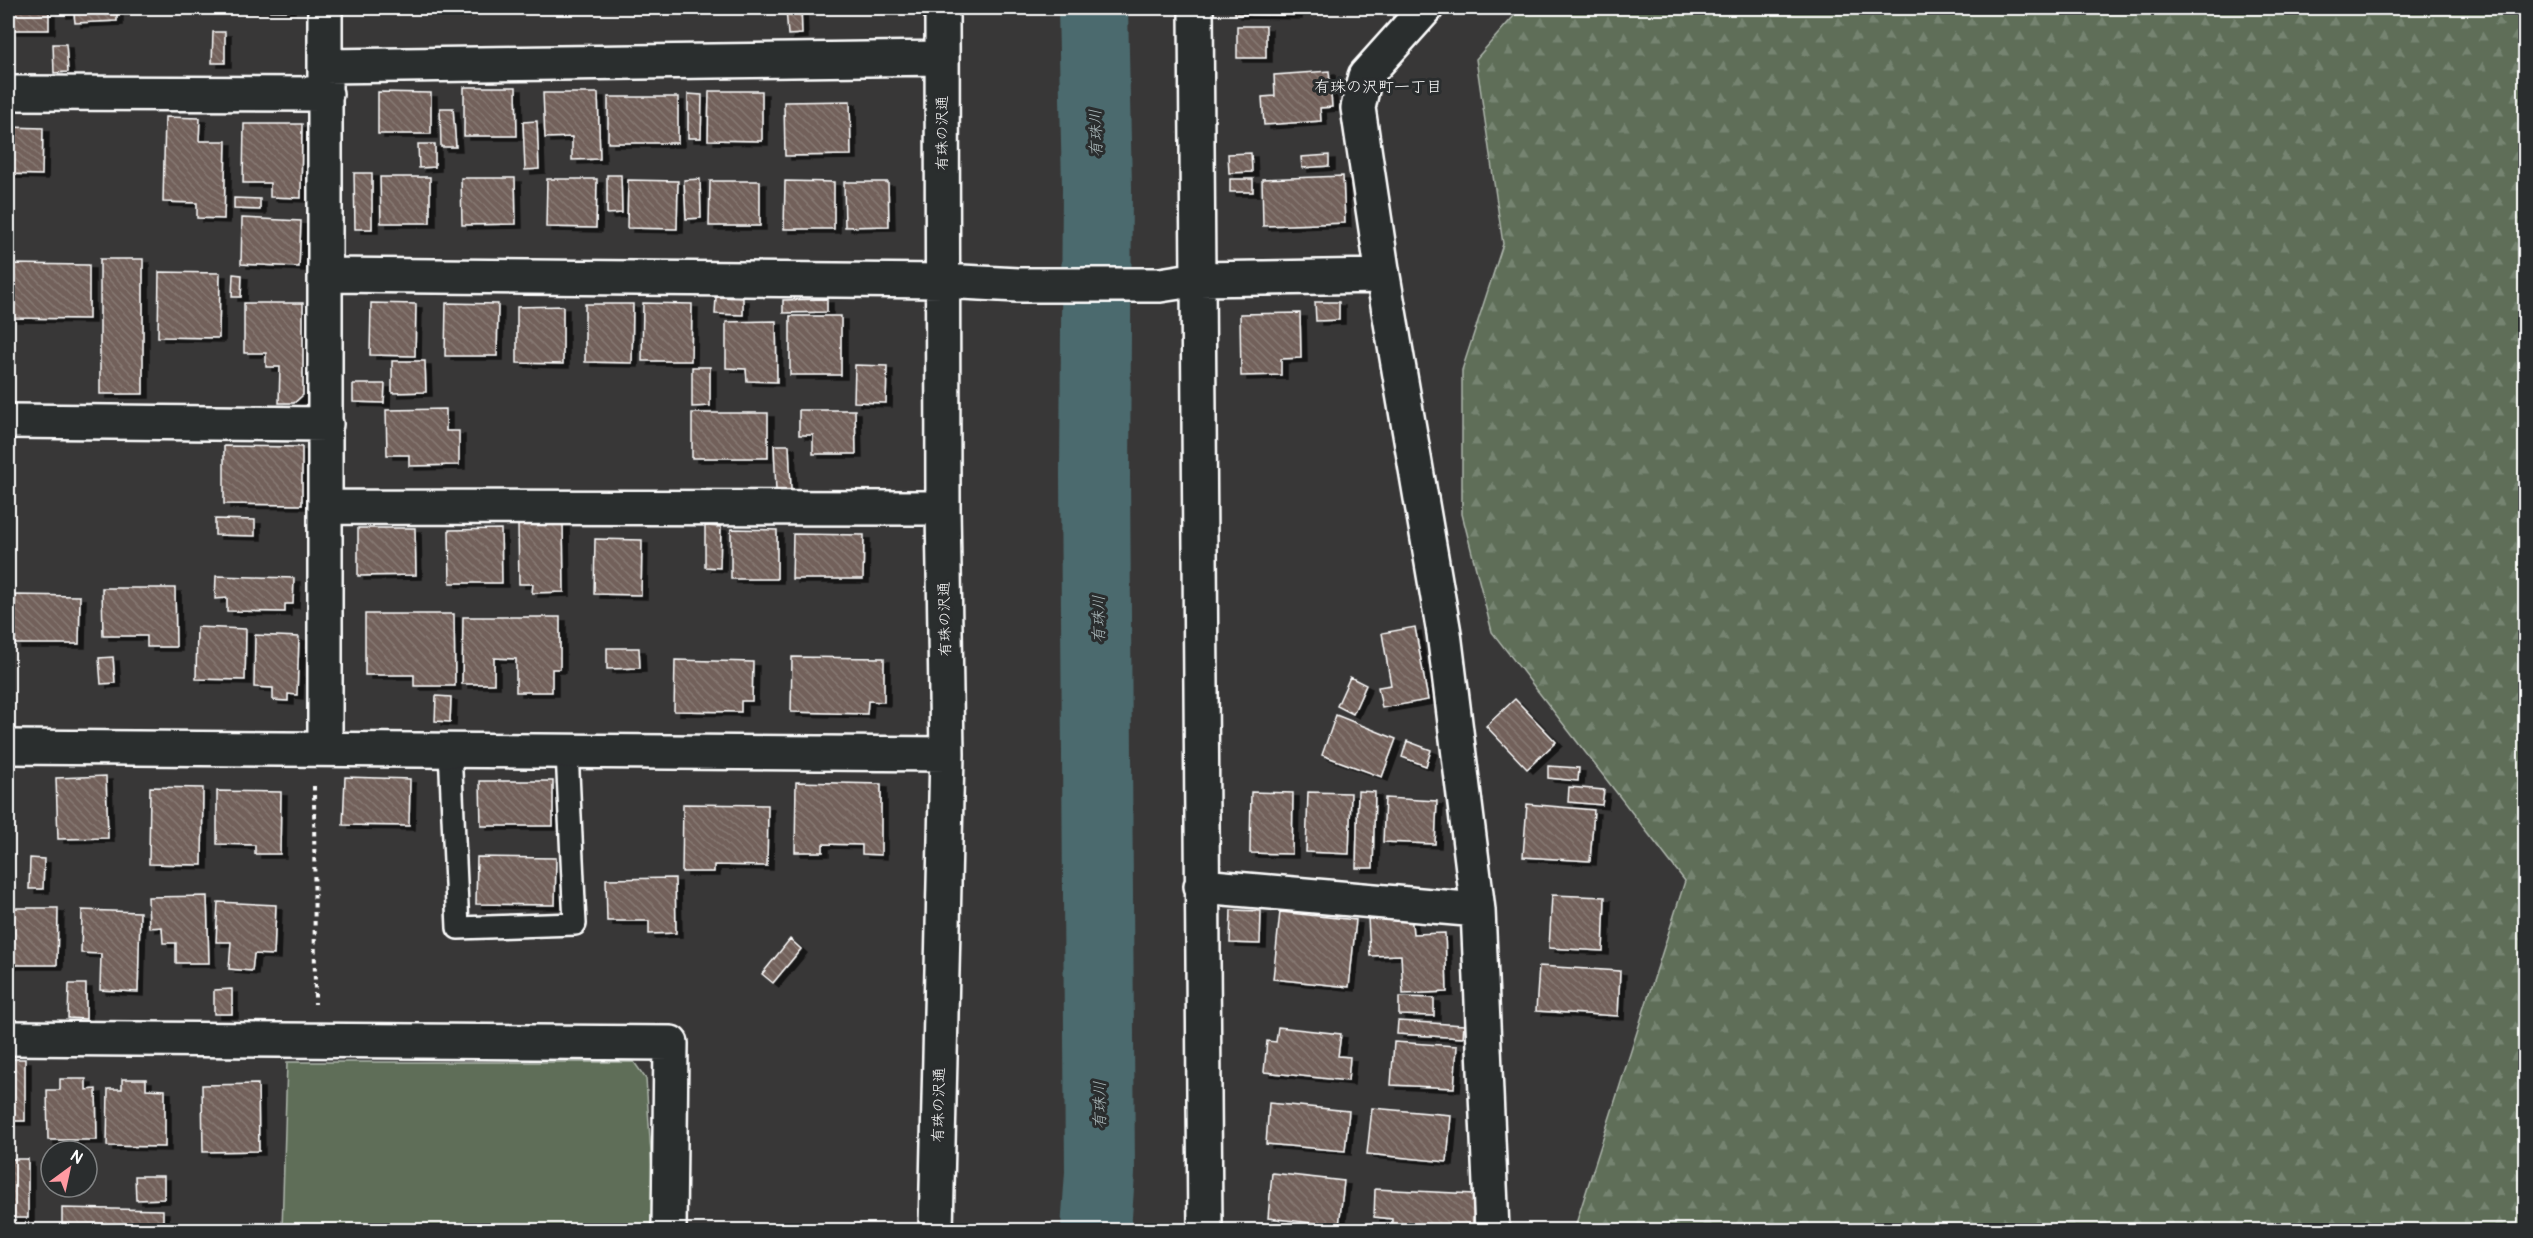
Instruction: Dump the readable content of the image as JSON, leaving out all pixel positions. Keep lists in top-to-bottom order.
{
  "streets": {
    "street": ["有珠の沢通"]
  },
  "districts": ["有珠の沢町一丁目"],
  "water": ["有珠川"],
  "north": "top right"
}
